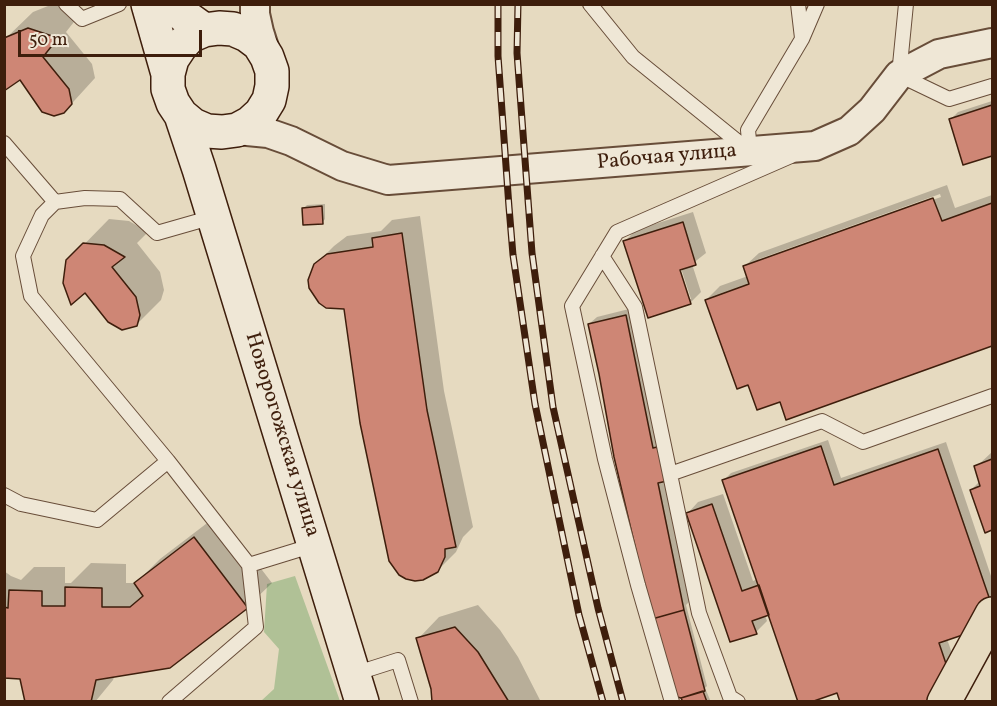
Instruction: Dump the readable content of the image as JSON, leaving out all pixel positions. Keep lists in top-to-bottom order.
{
  "streets": {
    "street": ["Рабочая улица", "Новорогожская улица"]
  },
  "crossings": [
    ["Рабочая улица", "Новорогожская улица"]
  ],
  "scale_bar": "50 m"
}
